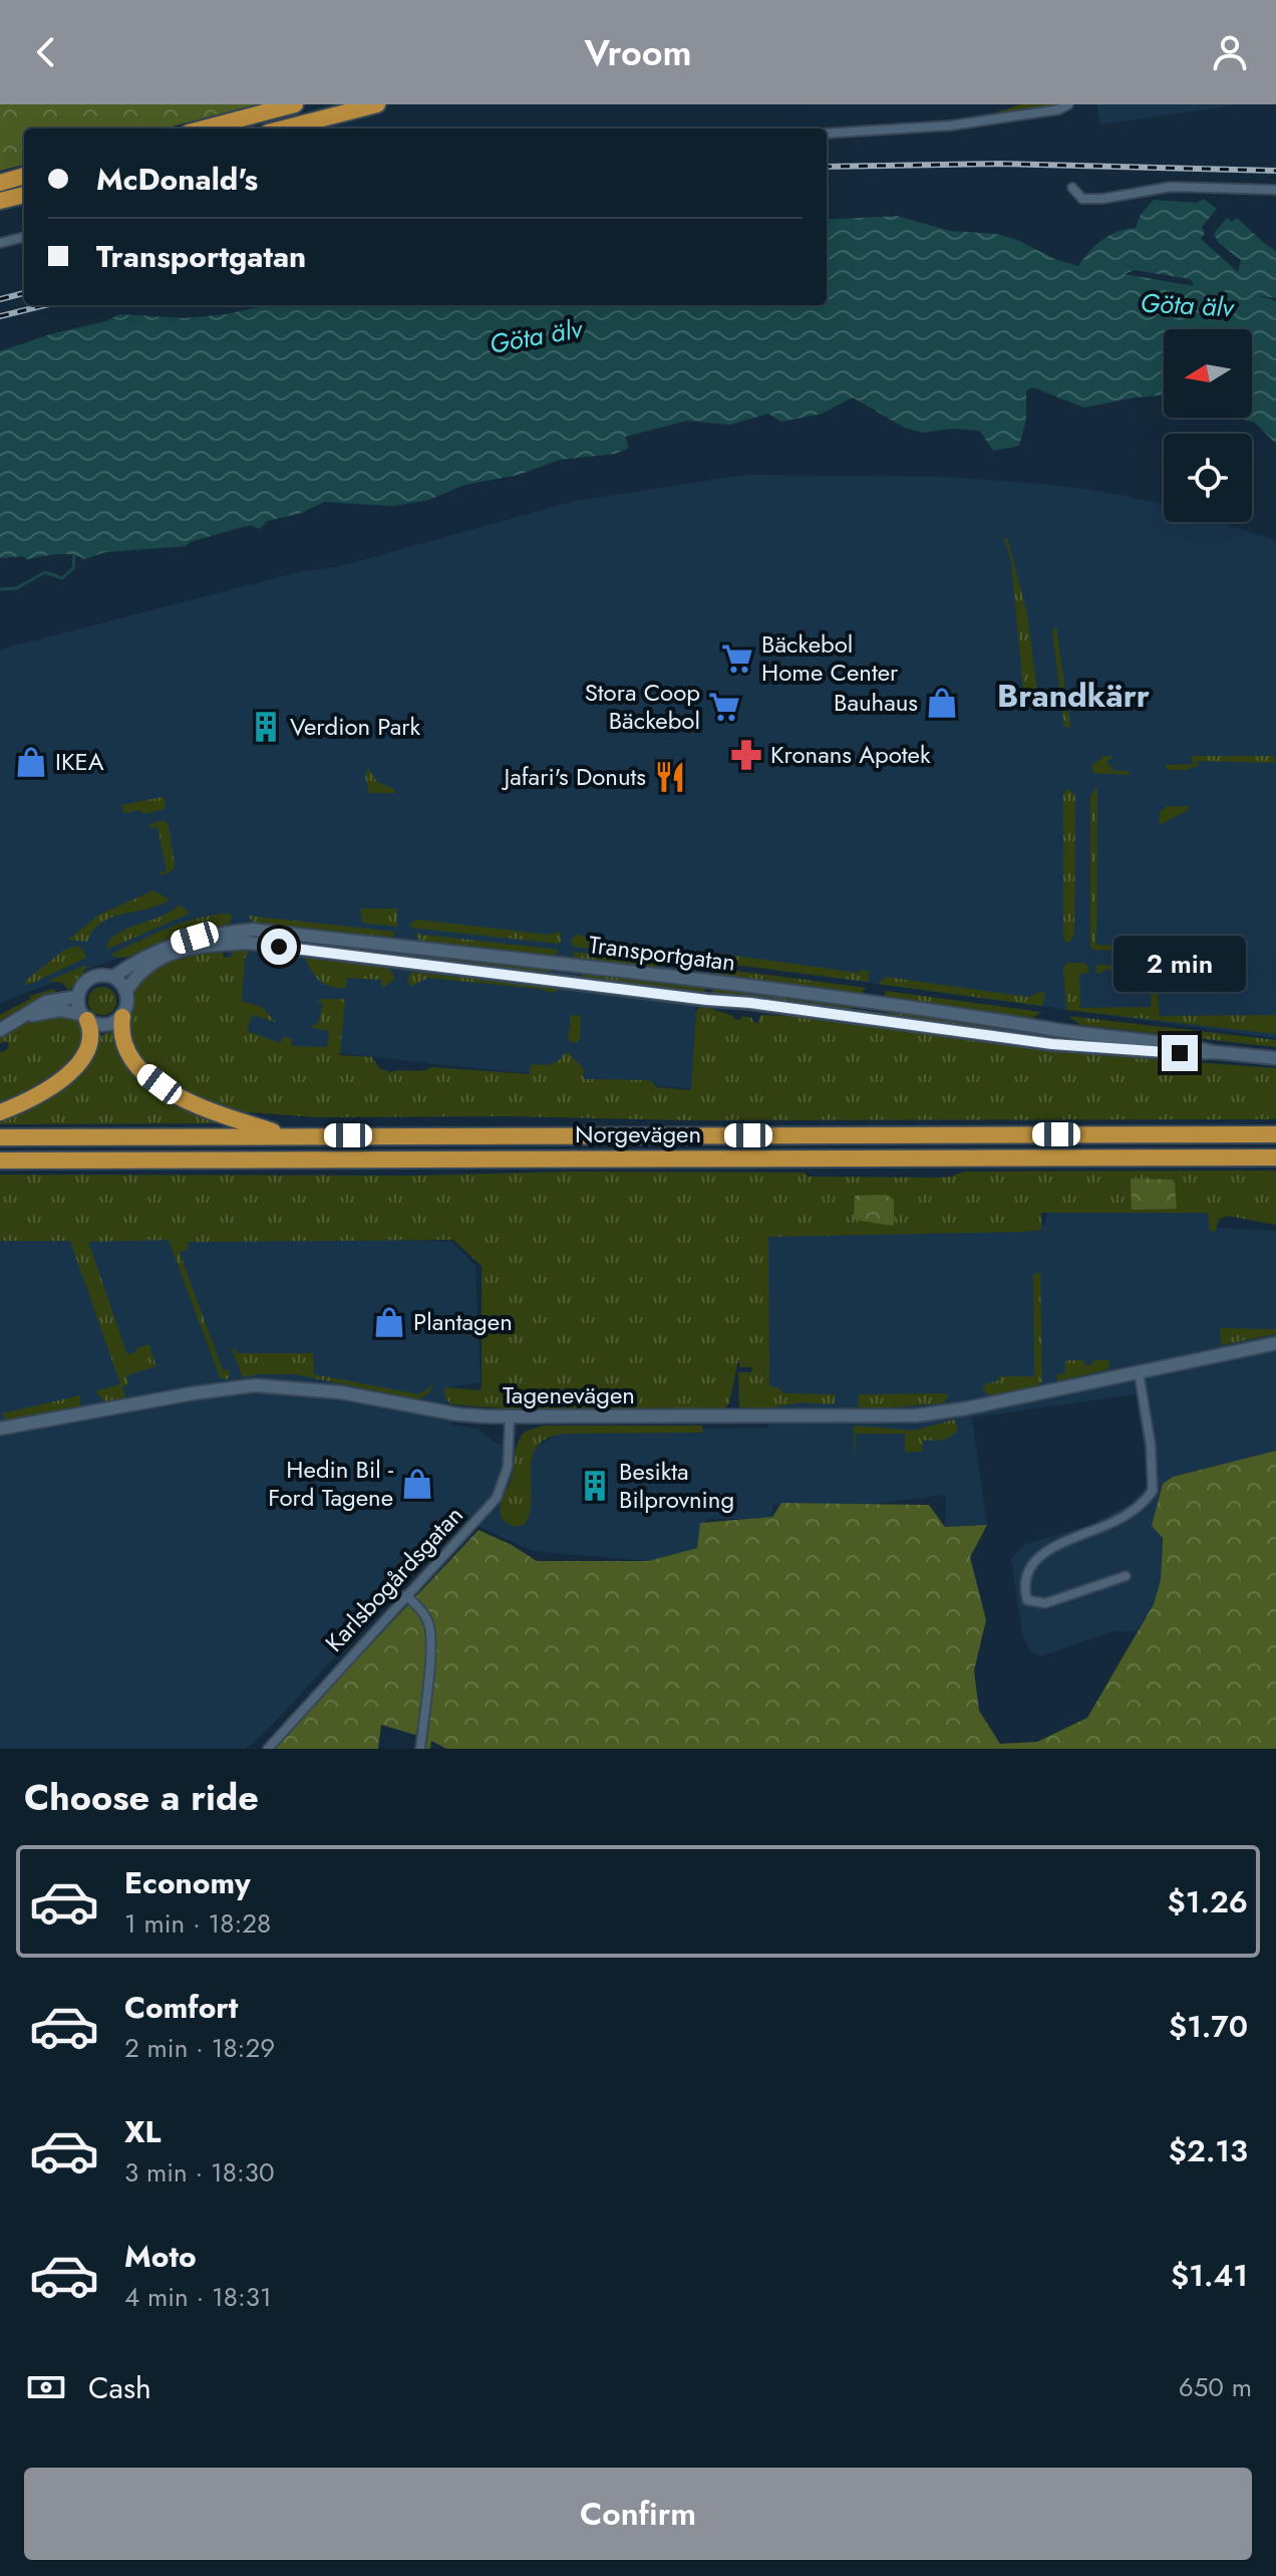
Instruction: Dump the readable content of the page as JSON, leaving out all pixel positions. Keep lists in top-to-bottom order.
{
  "streets": {
    "highway": ["Norgevägen"],
    "street": ["Transportgatan", "Tagenevägen", "Karlsbogårdsgatan"]
  },
  "crossings": [
    ["Tagenevägen", "Karlsbogårdsgatan"]
  ],
  "districts": ["Brandkärr"],
  "water": ["Göta älv"],
  "places": {
    "supermarket": ["Bäckebol Home Center", "Stora Coop Bäckebol"],
    "shop": [
      "Bauhaus",
      "IKEA",
      "Plantagen",
      "Hedin Bil - Ford Tagene"
    ],
    "building": ["Verdion Park", "Besikta Bilprovning"],
    "pharmacy": ["Kronans Apotek"],
    "restaurant": ["Jafari's Donuts"]
  },
  "north": "left",
  "page": {
    "header": "Vroom",
    "banner": ["McDonald's", "Transportgatan"],
    "bubble": "2 min",
    "heading": "Choose a ride",
    "list": [
      {
        "name": "Economy",
        "note": "1 min · 18:28",
        "value": "$1.26"
      },
      {
        "name": "Comfort",
        "note": "2 min · 18:29",
        "value": "$1.70"
      },
      {
        "name": "XL",
        "note": "3 min · 18:30",
        "value": "$2.13"
      },
      {
        "name": "Moto",
        "note": "4 min · 18:31",
        "value": "$1.41"
      }
    ],
    "pay": ["Cash", "650 m"],
    "buttons": "Confirm"
  }
}
